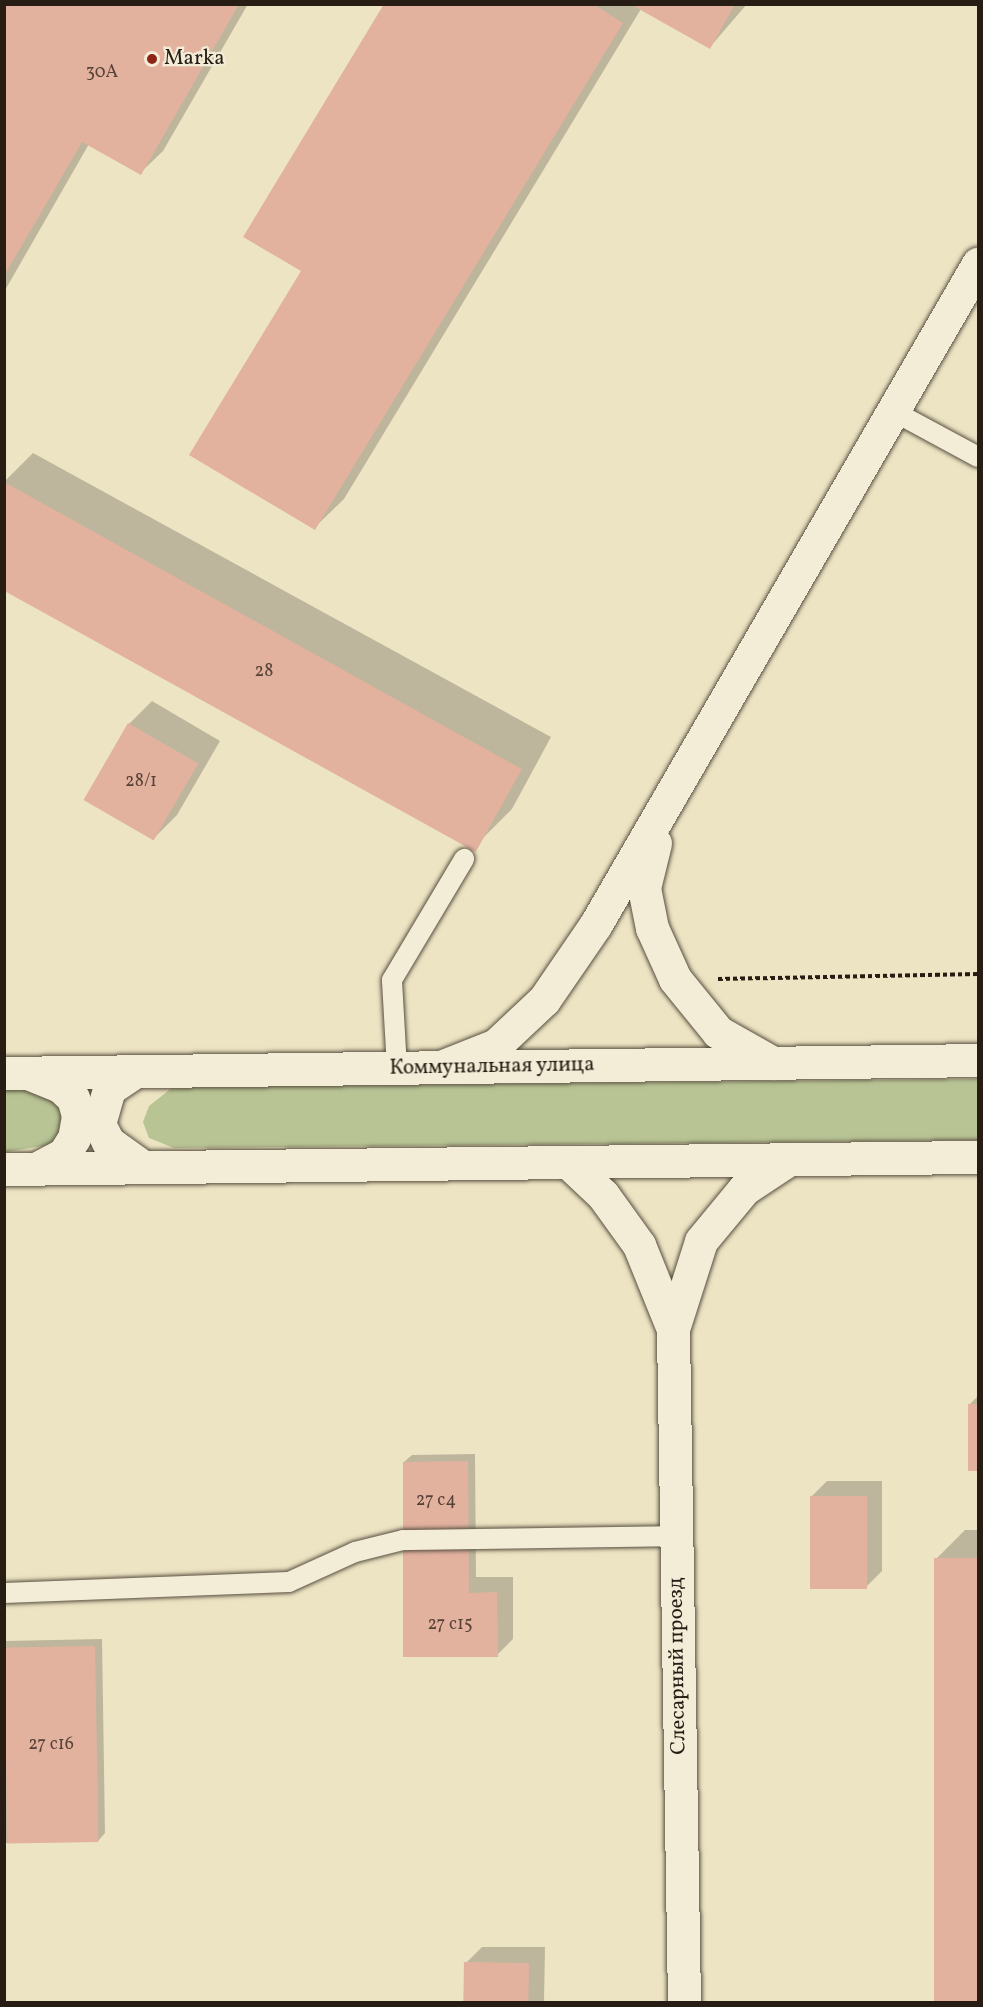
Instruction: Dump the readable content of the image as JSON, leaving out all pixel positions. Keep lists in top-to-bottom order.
{
  "streets": {
    "street": ["Коммунальная улица", "Слесарный проезд"]
  },
  "places": ["Marka"],
  "house_numbers": [
    "30А",
    "28",
    "28/1",
    "27 c4",
    "27 c15",
    "27 c16"
  ]
}
